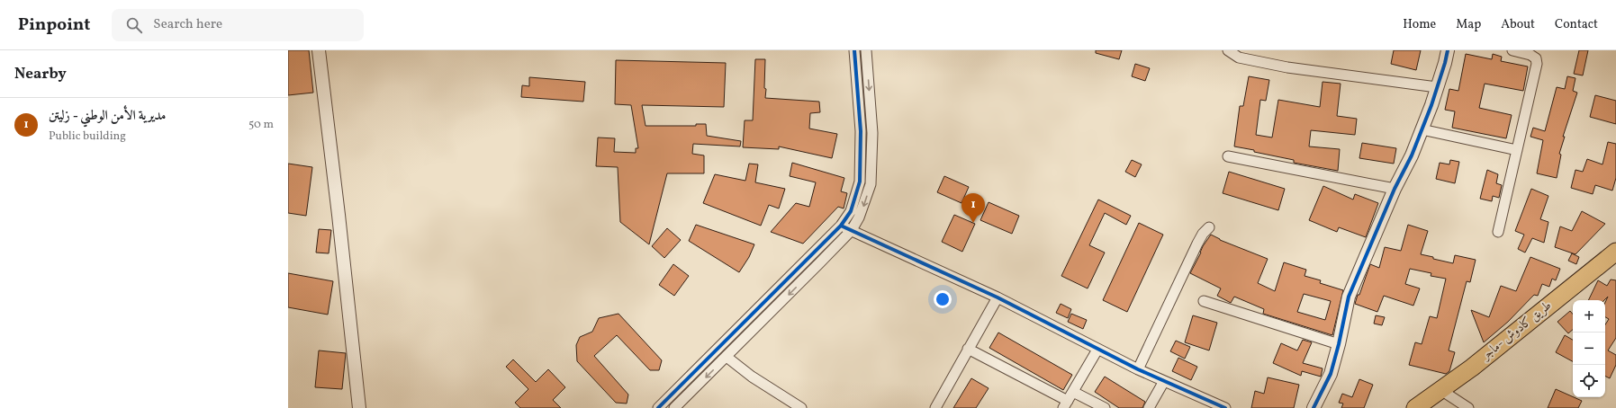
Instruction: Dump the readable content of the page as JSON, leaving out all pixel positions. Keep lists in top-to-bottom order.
{
  "streets": {
    "highway": ["طريق كادوش -ماجر"]
  },
  "page": {
    "header": "Pinpoint",
    "search": "Search here",
    "nav": [
      "Home",
      "Map",
      "About",
      "Contact"
    ],
    "heading": "Nearby",
    "list": [
      {
        "mark": "1",
        "name": "مديرية الأمن الوطني - زليتن",
        "note": "Public building",
        "value": "50 m"
      }
    ],
    "pins": "1",
    "map_buttons": ["+", "−"]
  }
}
